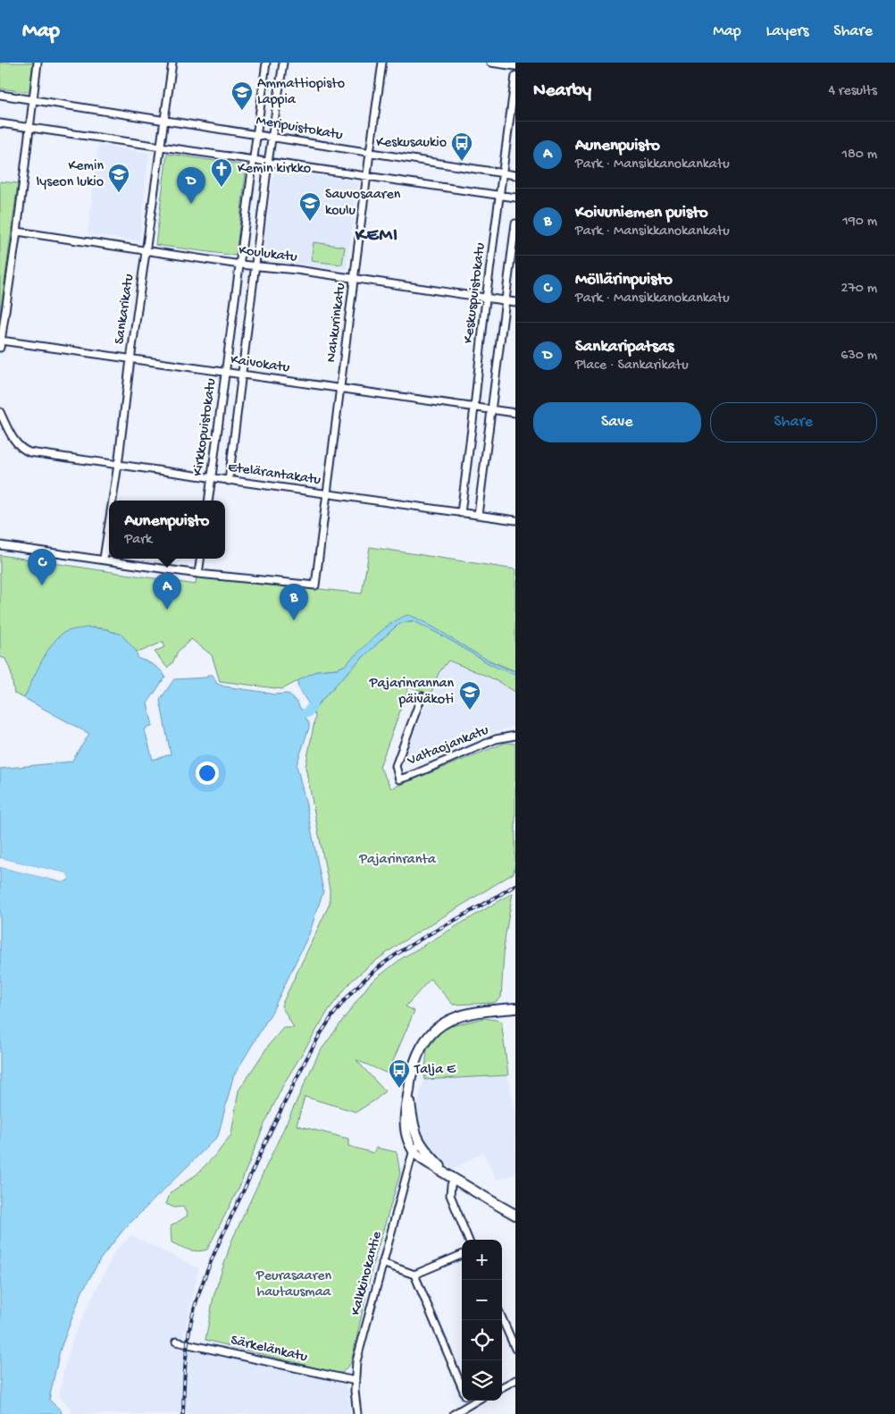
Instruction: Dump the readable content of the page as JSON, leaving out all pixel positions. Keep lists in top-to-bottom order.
{
  "streets": {
    "street": [
      "Meripuistokatu",
      "Koulukatu",
      "Keskuspuistokatu",
      "Sankarikatu",
      "Nahkurinkatu",
      "Kaivokatu",
      "Kirkkopuistokatu",
      "Etelärantakatu",
      "Valtaojankatu",
      "Kalkkinokantie",
      "Särkelänkatu"
    ]
  },
  "crossings": [
    ["Meripuistokatu", "Keskuspuistokatu"],
    ["Meripuistokatu", "Sankarikatu"],
    ["Meripuistokatu", "Nahkurinkatu"],
    ["Meripuistokatu", "Kirkkopuistokatu"],
    ["Koulukatu", "Keskuspuistokatu"],
    ["Koulukatu", "Sankarikatu"],
    ["Koulukatu", "Nahkurinkatu"],
    ["Koulukatu", "Kirkkopuistokatu"],
    ["Keskuspuistokatu", "Kaivokatu"],
    ["Keskuspuistokatu", "Etelärantakatu"],
    ["Sankarikatu", "Kaivokatu"],
    ["Sankarikatu", "Etelärantakatu"],
    ["Nahkurinkatu", "Kaivokatu"],
    ["Nahkurinkatu", "Etelärantakatu"],
    ["Kaivokatu", "Kirkkopuistokatu"],
    ["Kirkkopuistokatu", "Etelärantakatu"],
    ["Kalkkinokantie", "Särkelänkatu"]
  ],
  "districts": ["KEMI"],
  "parks": ["Pajarinranta", "Peurasaaren hautausmaa"],
  "places": {
    "school or university": [
      "Ammattiopisto Lappia",
      "Kemin lyseon lukio",
      "Sauvosaaren koulu",
      "Pajarinrannan päiväkoti"
    ],
    "bus stop": ["Keskusaukio", "Talja E"],
    "church": ["Kemin kirkko"]
  },
  "page": {
    "header": "Map",
    "nav": ["Map", "Layers", "Share"],
    "heading": ["Nearby", "4 results"],
    "list": [
      {
        "mark": "A",
        "name": "Aunenpuisto",
        "note": "Park · Mansikkanokankatu",
        "value": "180 m"
      },
      {
        "mark": "B",
        "name": "Koivuniemen puisto",
        "note": "Park · Mansikkanokankatu",
        "value": "190 m"
      },
      {
        "mark": "C",
        "name": "Möllärinpuisto",
        "note": "Park · Mansikkanokankatu",
        "value": "270 m"
      },
      {
        "mark": "D",
        "name": "Sankaripatsas",
        "note": "Place · Sankarikatu",
        "value": "630 m"
      }
    ],
    "pins": [
      "D",
      "C",
      "A",
      "B"
    ],
    "buttons": ["Save", "Share"],
    "popup": ["Aunenpuisto", "Park"],
    "map_buttons": ["+", "−"]
  }
}
